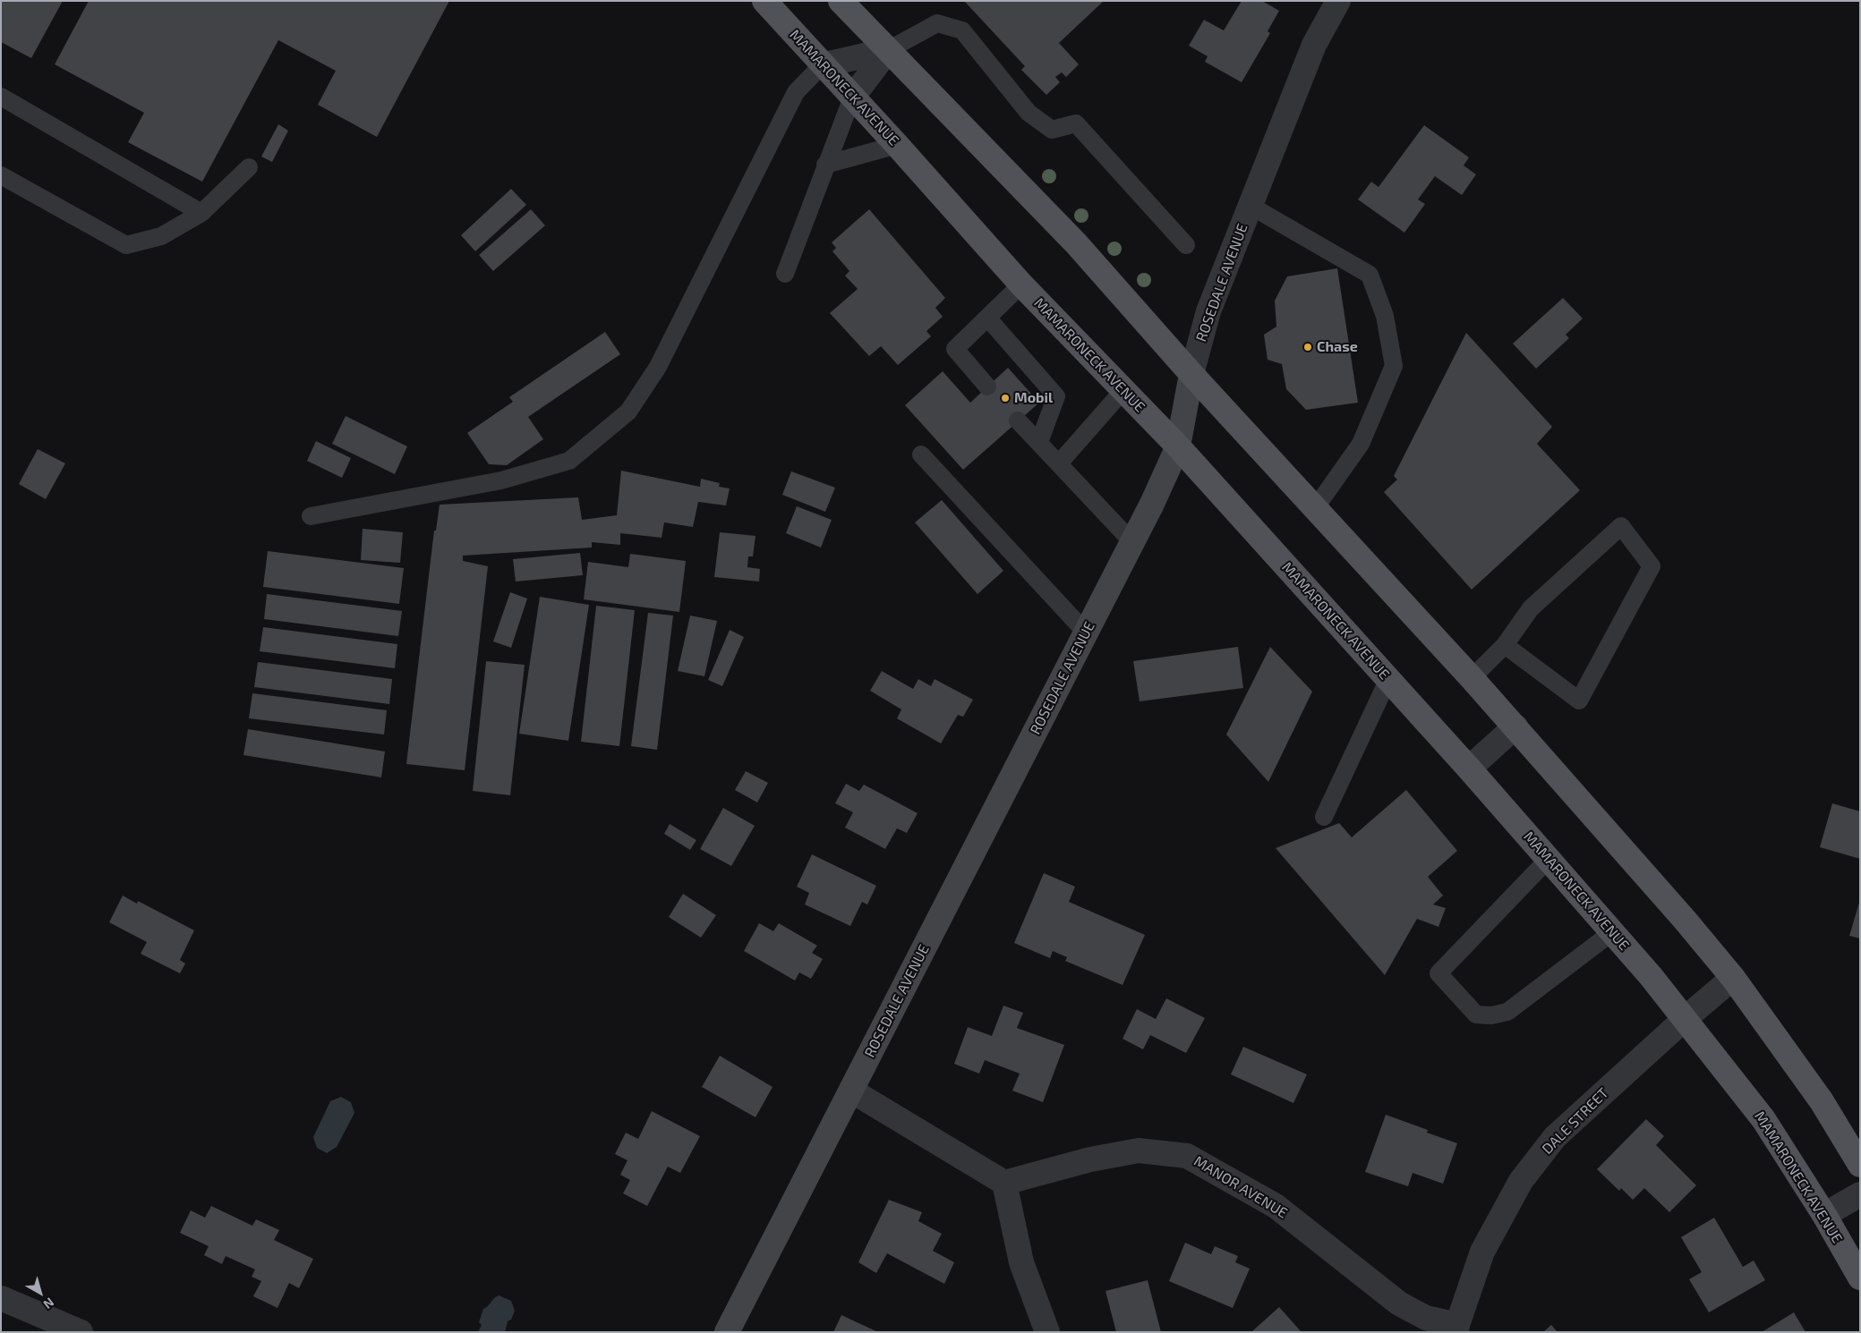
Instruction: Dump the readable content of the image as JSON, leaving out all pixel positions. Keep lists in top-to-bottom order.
{
  "streets": {
    "main road": ["MAMARONECK AVENUE"],
    "street": ["ROSEDALE AVENUE", "DALE STREET", "MANOR AVENUE"]
  },
  "crossings": [
    ["MAMARONECK AVENUE", "ROSEDALE AVENUE"],
    ["MAMARONECK AVENUE", "DALE STREET"],
    ["DALE STREET", "MANOR AVENUE"]
  ],
  "places": ["Chase", "Mobil"],
  "north": "bottom right"
}
